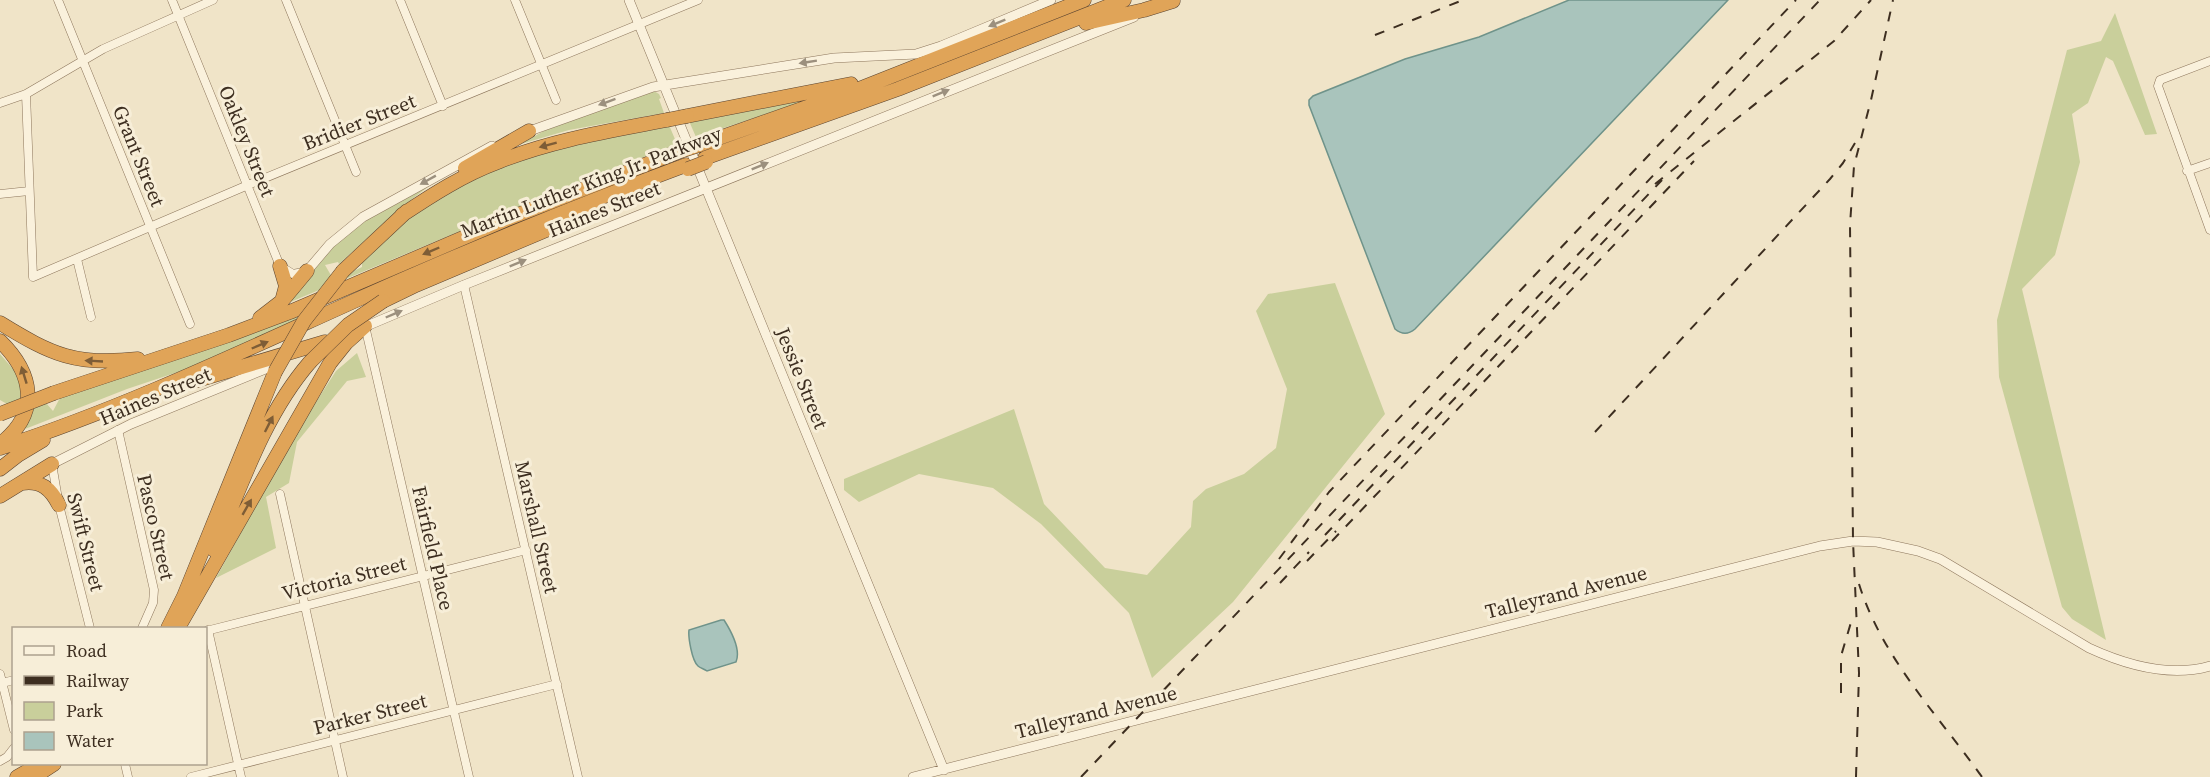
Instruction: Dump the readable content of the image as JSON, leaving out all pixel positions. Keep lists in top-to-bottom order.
{
  "streets": {
    "highway": ["Martin Luther King Jr. Parkway"],
    "street": [
      "Bridier Street",
      "Oakley Street",
      "Grant Street",
      "Haines Street",
      "Jessie Street",
      "Pasco Street",
      "Marshall Street",
      "Swift Street",
      "Fairfield Place",
      "Victoria Street",
      "Talleyrand Avenue",
      "Parker Street"
    ]
  },
  "crossings": [
    ["Bridier Street", "Oakley Street"],
    ["Bridier Street", "Grant Street"],
    ["Bridier Street", "Jessie Street"],
    ["Haines Street", "Jessie Street"],
    ["Haines Street", "Pasco Street"],
    ["Haines Street", "Marshall Street"],
    ["Haines Street", "Swift Street"],
    ["Haines Street", "Fairfield Place"],
    ["Jessie Street", "Talleyrand Avenue"],
    ["Marshall Street", "Victoria Street"],
    ["Marshall Street", "Parker Street"],
    ["Fairfield Place", "Victoria Street"],
    ["Fairfield Place", "Parker Street"]
  ],
  "legend": [
    "Road",
    "Railway",
    "Park",
    "Water"
  ]
}
